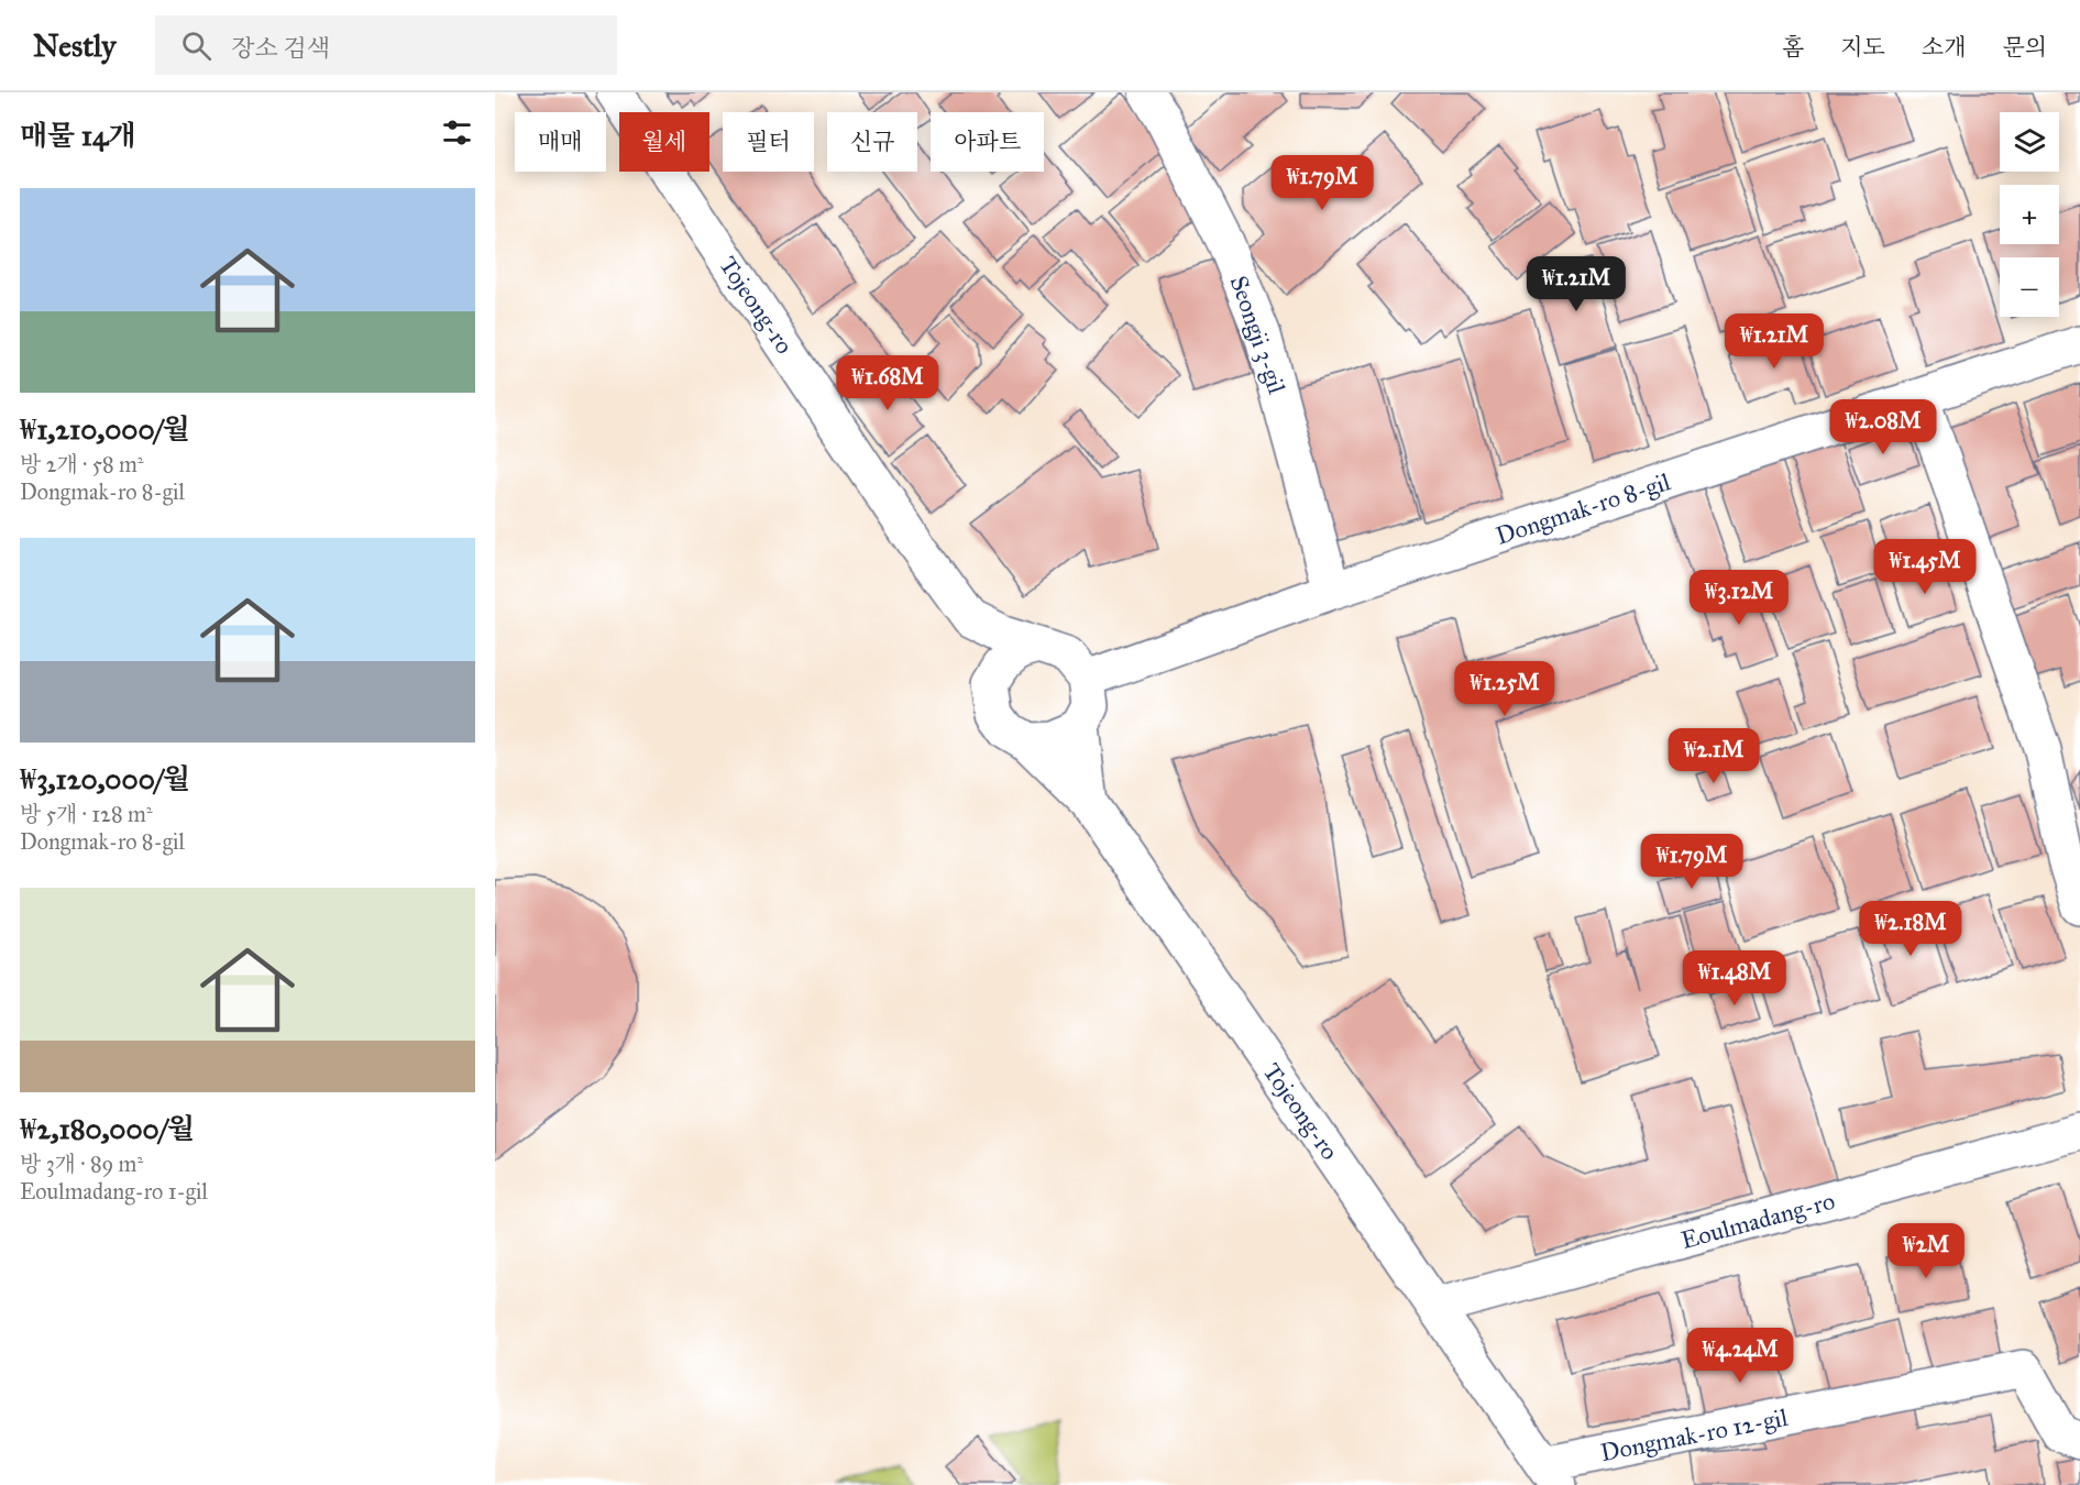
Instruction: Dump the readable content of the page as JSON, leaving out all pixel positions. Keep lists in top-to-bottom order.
{
  "streets": {
    "street": [
      "Tojeong-ro",
      "Seongji 3-gil",
      "Dongmak-ro 8-gil",
      "Eoulmadang-ro",
      "Dongmak-ro 12-gil"
    ]
  },
  "crossings": [
    ["Tojeong-ro", "Dongmak-ro 8-gil"],
    ["Tojeong-ro", "Eoulmadang-ro"],
    ["Tojeong-ro", "Dongmak-ro 12-gil"],
    ["Seongji 3-gil", "Dongmak-ro 8-gil"]
  ],
  "page": {
    "header": "Nestly",
    "search": "장소 검색",
    "nav": [
      "홈",
      "지도",
      "소개",
      "문의"
    ],
    "heading": "매물 14개",
    "map_buttons": ["+", "−"],
    "chip": [
      "매매",
      "월세",
      "필터",
      "신규",
      "아파트"
    ],
    "price": [
      "₩1.79M",
      "₩1.21M",
      "₩1.21M",
      "₩1.68M",
      "₩2.08M",
      "₩1.45M",
      "₩3.12M",
      "₩1.25M",
      "₩2.1M",
      "₩1.79M",
      "₩2.18M",
      "₩1.48M",
      "₩2M",
      "₩4.24M"
    ],
    "list": [
      {
        "name": "₩1,210,000/월",
        "note": "방 2개 · 58 m² · Dongmak-ro 8-gil"
      },
      {
        "name": "₩3,120,000/월",
        "note": "방 5개 · 128 m² · Dongmak-ro 8-gil"
      },
      {
        "name": "₩2,180,000/월",
        "note": "방 3개 · 89 m² · Eoulmadang-ro 1-gil"
      }
    ]
  }
}
